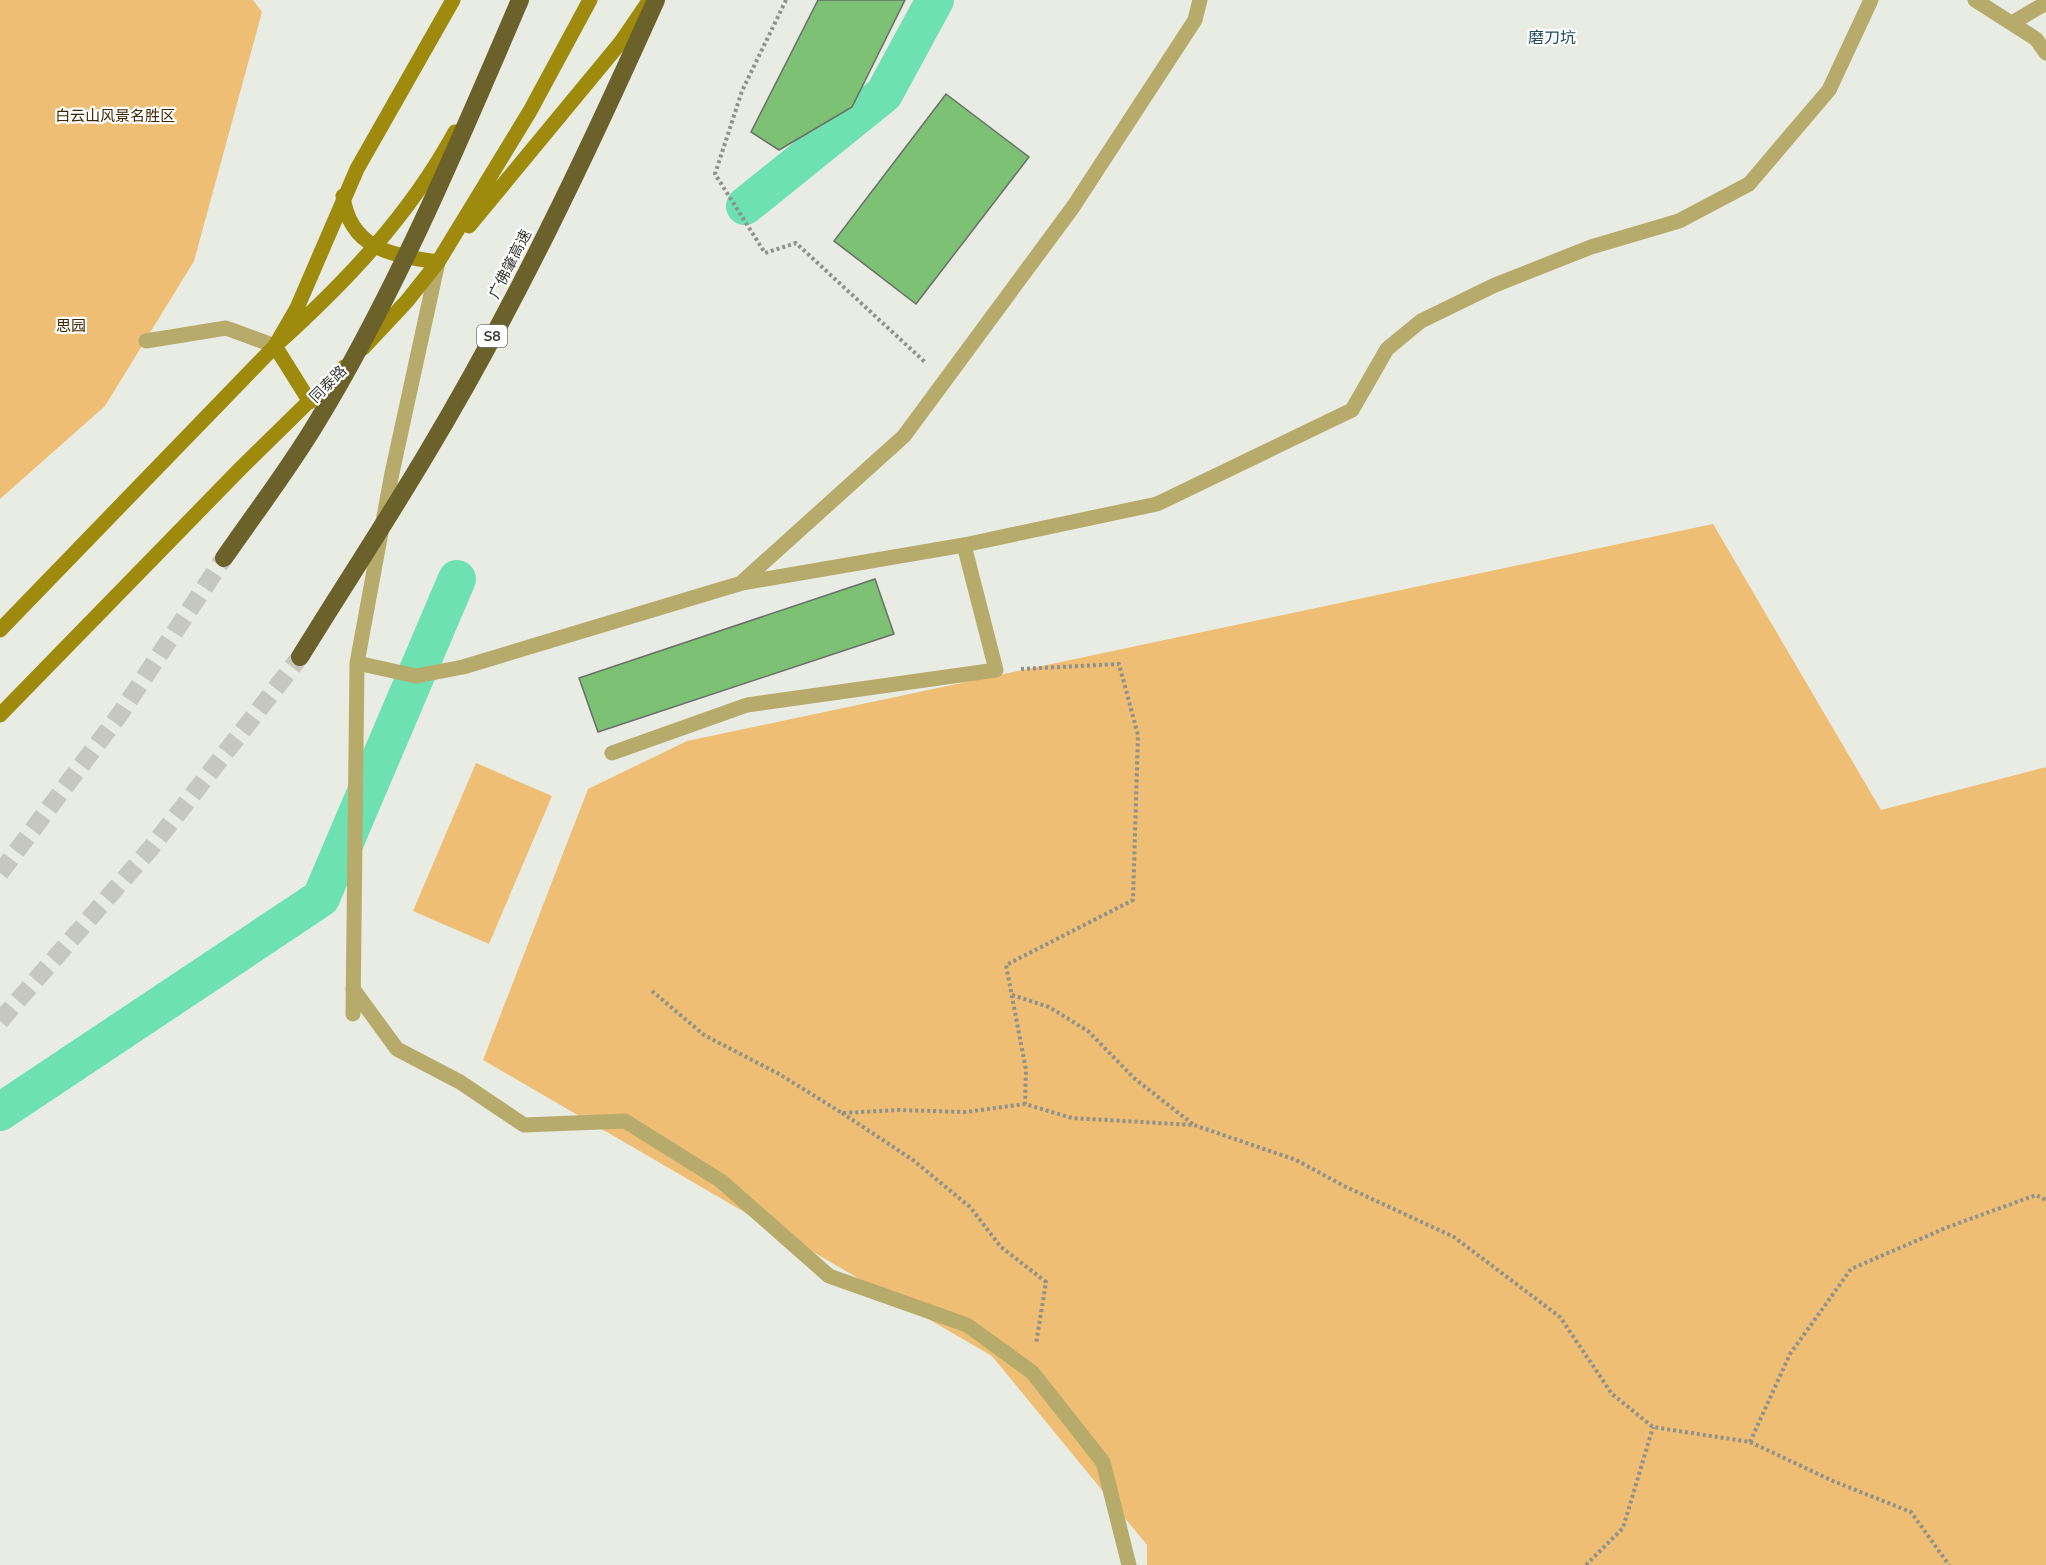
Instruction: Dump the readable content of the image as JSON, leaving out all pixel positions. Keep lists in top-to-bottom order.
{
  "streets": {
    "highway": ["广佛肇高速", "S8"],
    "main road": ["同泰路"]
  },
  "districts": ["磨刀坑"],
  "parks": ["白云山风景名胜区", "思园"]
}
